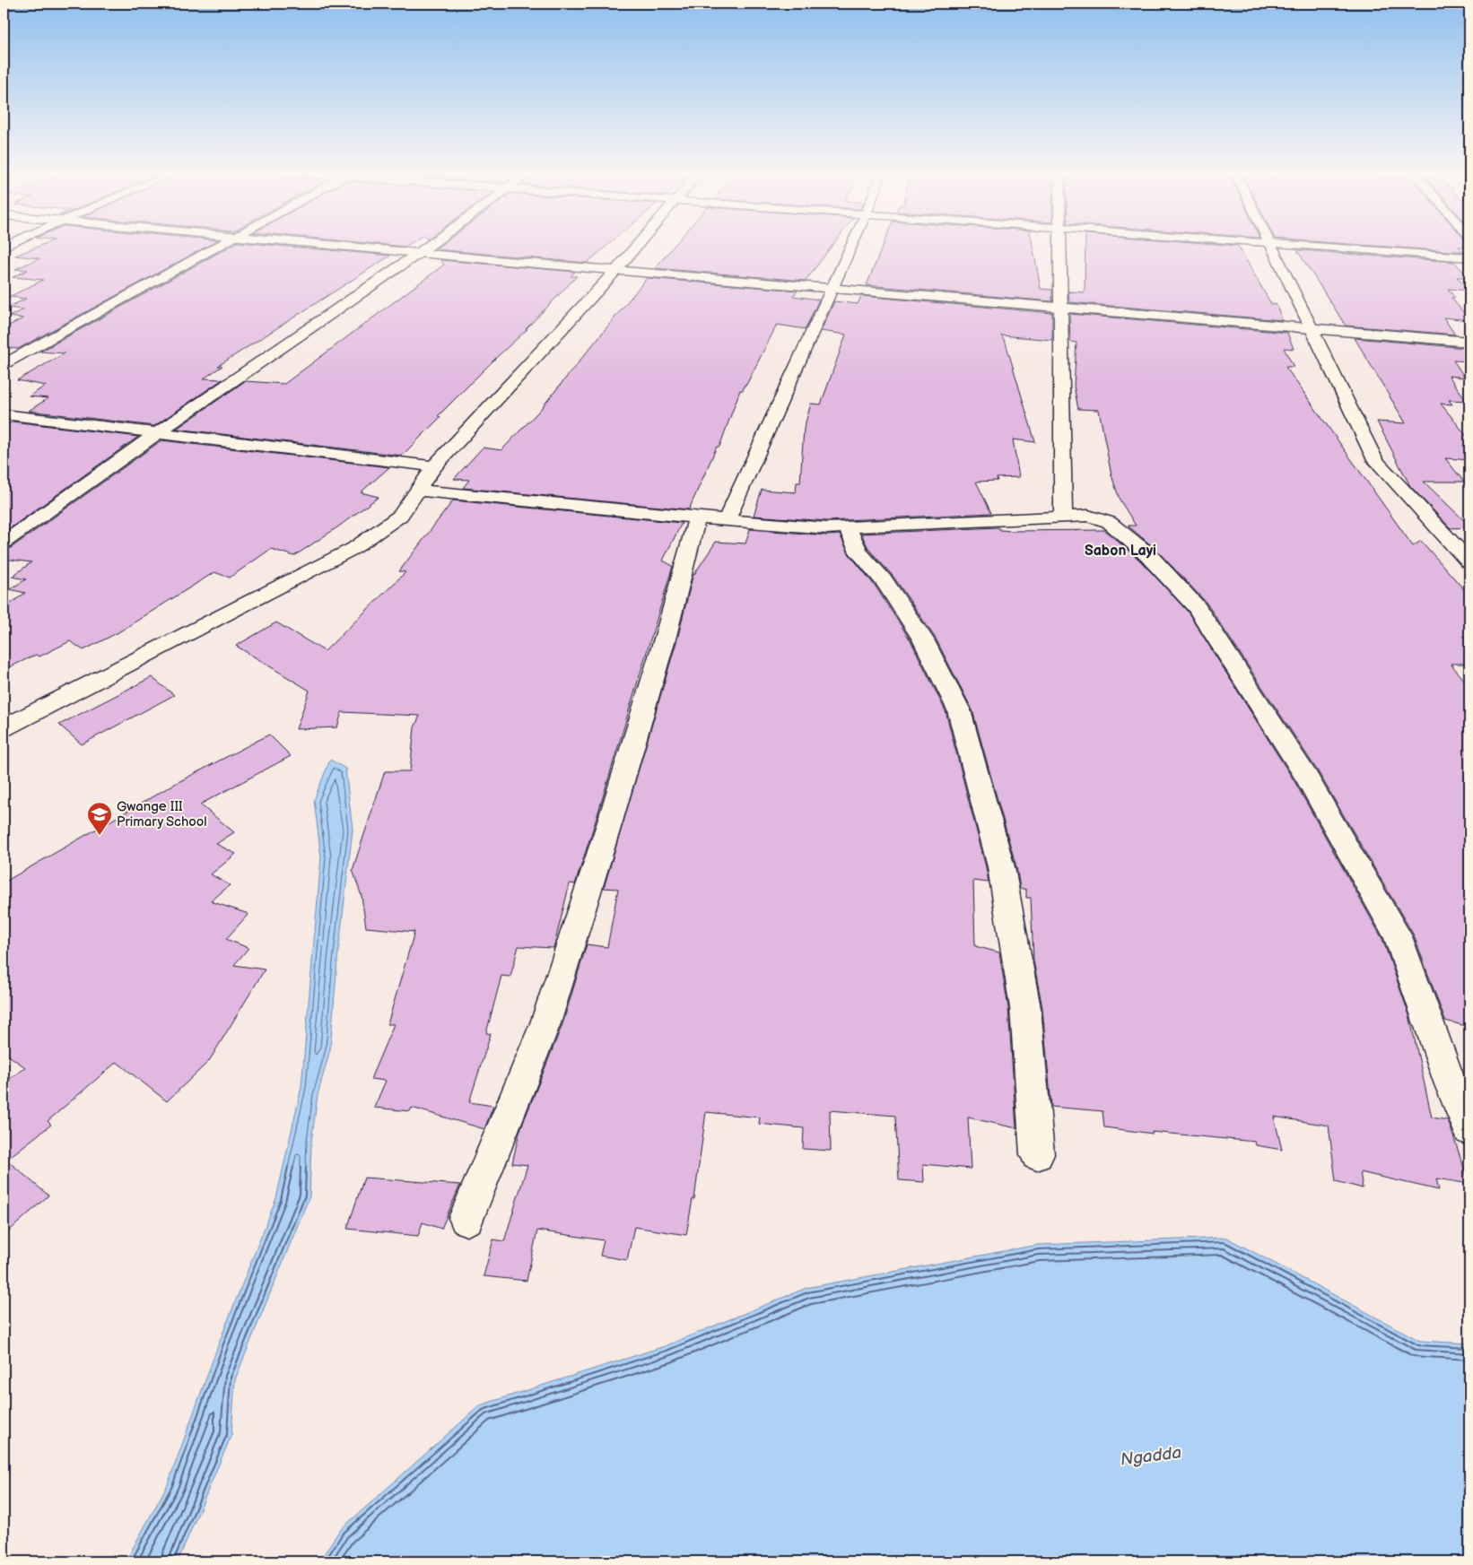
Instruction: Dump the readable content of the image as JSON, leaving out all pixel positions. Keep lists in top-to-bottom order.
{
  "districts": ["Sabon Layi"],
  "water": ["Ngadda"],
  "places": {
    "school or university": ["Gwange III Primary School"]
  }
}
